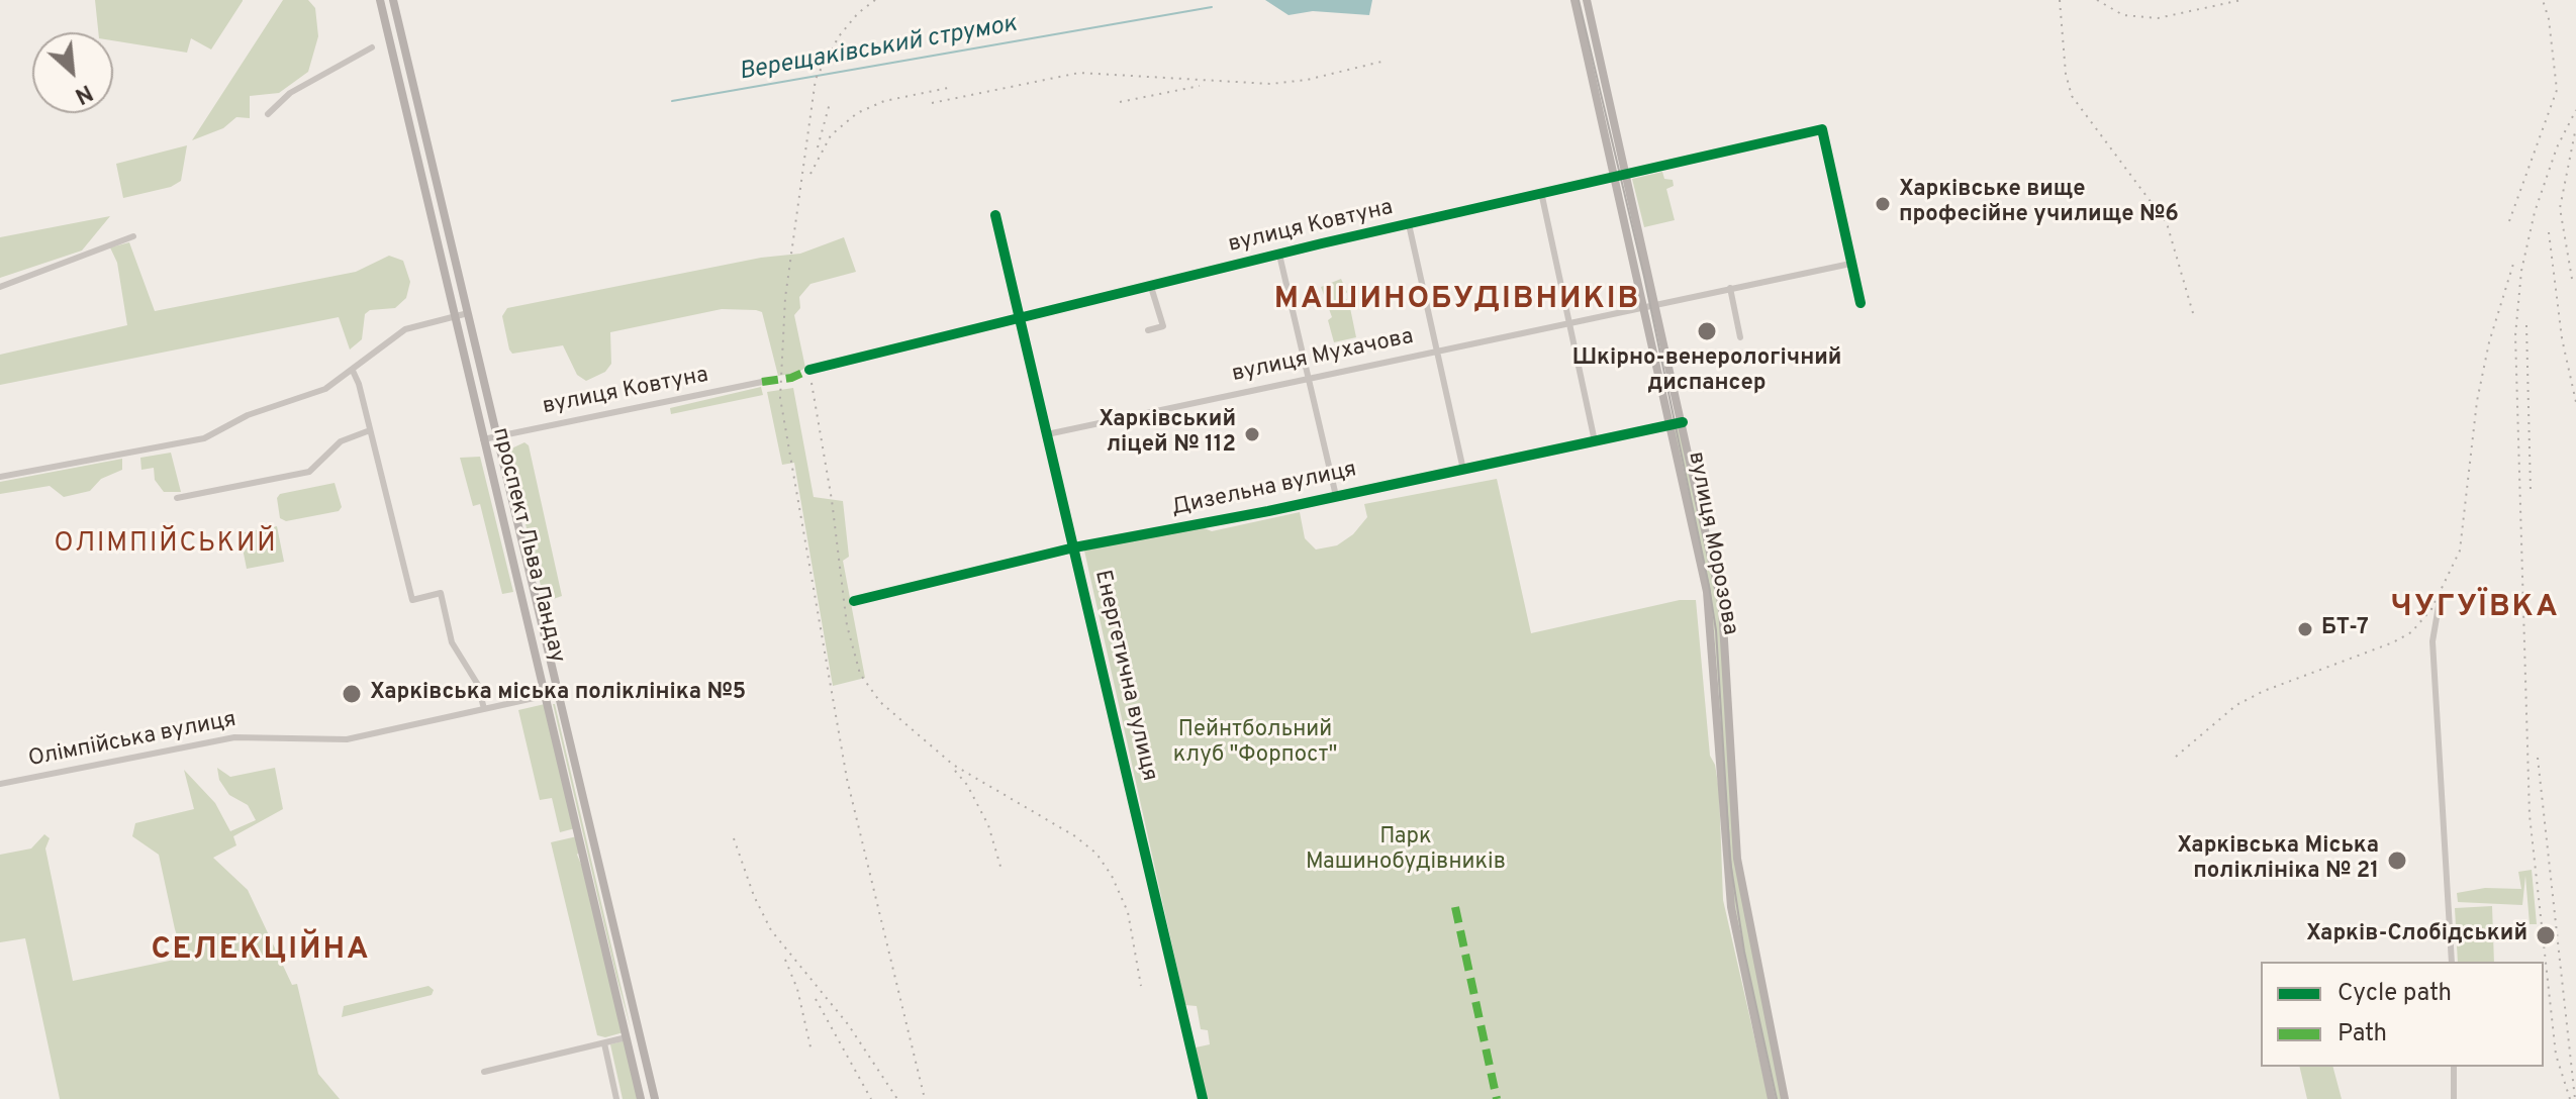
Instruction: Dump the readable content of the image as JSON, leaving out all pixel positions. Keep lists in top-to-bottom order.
{
  "streets": {
    "main road": ["вулиця Морозова", "проспект Льва Ландау"],
    "street": [
      "вулиця Ковтуна",
      "вулиця Мухачова",
      "Дизельна вулиця",
      "Енергетична вулиця",
      "Олімпійська вулиця"
    ]
  },
  "crossings": [
    ["вулиця Ковтуна", "вулиця Мухачова"],
    ["вулиця Ковтуна", "вулиця Морозова"],
    ["вулиця Ковтуна", "проспект Льва Ландау"],
    ["вулиця Ковтуна", "Енергетична вулиця"],
    ["вулиця Мухачова", "вулиця Морозова"],
    ["вулиця Мухачова", "Енергетична вулиця"],
    ["Дизельна вулиця", "вулиця Морозова"],
    ["Дизельна вулиця", "Енергетична вулиця"],
    ["проспект Льва Ландау", "Олімпійська вулиця"]
  ],
  "districts": [
    "МАШИНОБУДІВНИКІВ",
    "ОЛІМПІЙСЬКИЙ",
    "ЧУГУЇВКА",
    "СЕЛЕКЦІЙНА"
  ],
  "water": ["Верещаківський струмок"],
  "parks": ["Пейнтбольний клуб \"Форпост\"", "Парк Машинобудівників"],
  "places": [
    "Харківське вище професійне училище №6",
    "Шкірно-венерологічний диспансер",
    "Харківський ліцей № 112",
    "БТ-7",
    "Харківська міська поліклініка №5",
    "Харківська Міська поліклініка № 21",
    "Харків-Слобідський"
  ],
  "legend": ["Cycle path", "Path"],
  "north": "bottom right"
}
